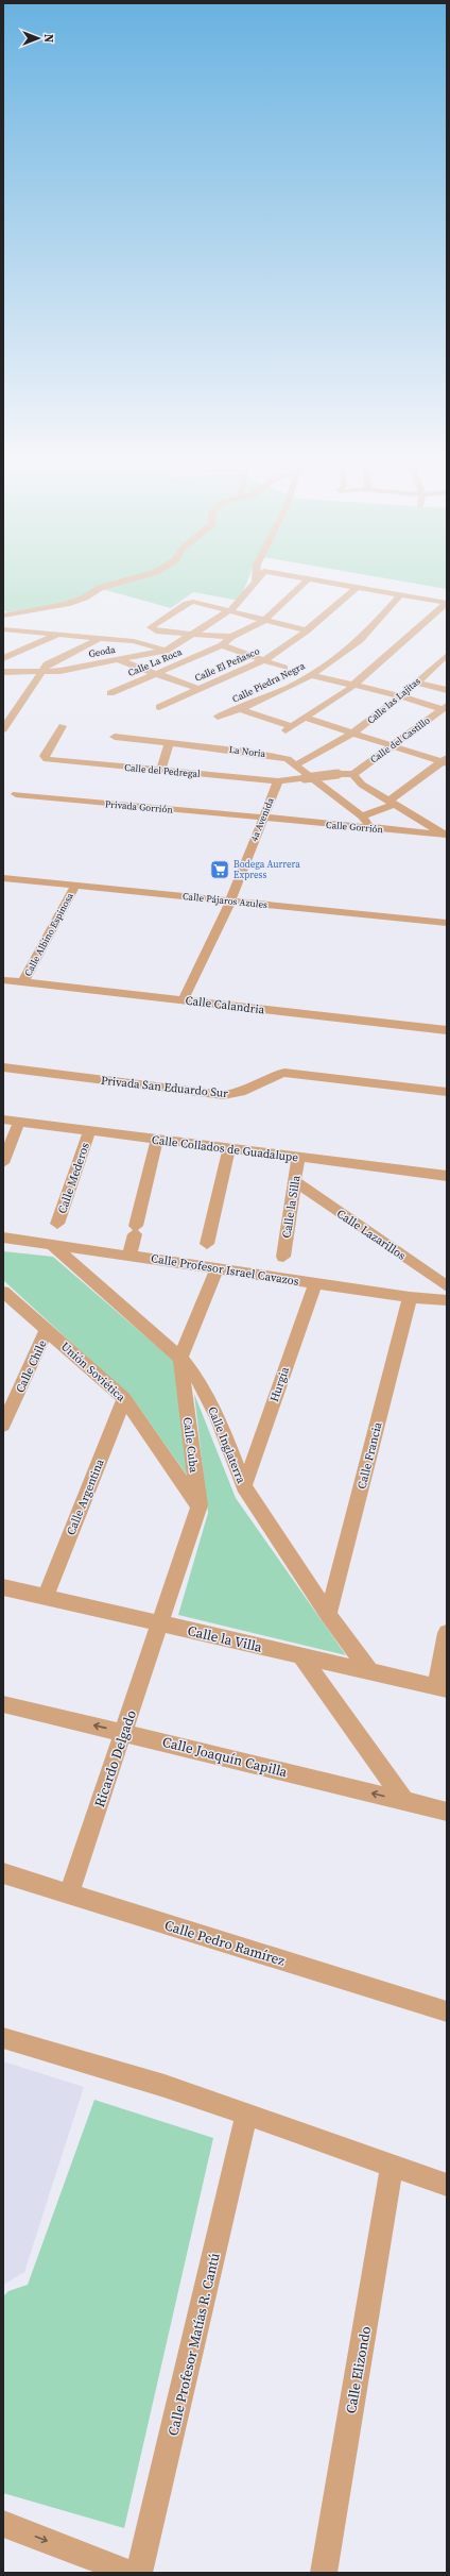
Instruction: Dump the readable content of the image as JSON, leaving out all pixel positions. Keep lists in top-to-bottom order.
{
  "streets": {
    "street": [
      "Geoda",
      "Calle La Roca",
      "Calle El Peñasco",
      "Calle Piedra Negra",
      "Calle las Lajitas",
      "Calle del Castillo",
      "La Noria",
      "Calle del Pedregal",
      "Privada Gorrión",
      "4a Avenida",
      "Calle Gorrión",
      "Calle Pájaros Azules",
      "Calle Albino Espinosa",
      "Calle Calandria",
      "Privada San Eduardo Sur",
      "Calle Collados de Guadalupe",
      "Calle Mederos",
      "Calle la Silla",
      "Calle Lazarillos",
      "Calle Profesor Israel Cavazos",
      "Calle Chile",
      "Unión Soviética",
      "Hurgia",
      "Calle Cuba",
      "Calle Inglaterra",
      "Calle Francia",
      "Calle Argentina",
      "Calle la Villa",
      "Calle Joaquín Capilla",
      "Ricardo Delgado",
      "Calle Pedro Ramírez",
      "Calle Profesor Matías R. Cantú",
      "Calle Elizondo"
    ]
  },
  "crossings": [
    ["Calle las Lajitas", "La Noria"],
    ["La Noria", "Calle Gorrión"],
    ["Calle del Pedregal", "4a Avenida"],
    ["Privada Gorrión", "4a Avenida"],
    ["Privada Gorrión", "Calle Gorrión"],
    ["4a Avenida", "Calle Gorrión"],
    ["4a Avenida", "Calle Pájaros Azules"],
    ["4a Avenida", "Calle Calandria"],
    ["Calle Pájaros Azules", "Calle Albino Espinosa"],
    ["Calle Albino Espinosa", "Calle Calandria"],
    ["Calle Collados de Guadalupe", "Calle Mederos"],
    ["Calle Collados de Guadalupe", "Calle la Silla"],
    ["Calle la Silla", "Calle Lazarillos"],
    ["Calle Profesor Israel Cavazos", "Hurgia"],
    ["Calle Profesor Israel Cavazos", "Calle Cuba"],
    ["Calle Profesor Israel Cavazos", "Calle Inglaterra"],
    ["Calle Profesor Israel Cavazos", "Calle Francia"],
    ["Calle Chile", "Unión Soviética"],
    ["Unión Soviética", "Calle Cuba"],
    ["Unión Soviética", "Calle Argentina"],
    ["Hurgia", "Calle Inglaterra"],
    ["Calle Cuba", "Calle Inglaterra"],
    ["Calle Cuba", "Calle la Villa"],
    ["Calle Cuba", "Ricardo Delgado"],
    ["Calle Inglaterra", "Calle Francia"],
    ["Calle Inglaterra", "Calle la Villa"],
    ["Calle Argentina", "Calle la Villa"],
    ["Calle la Villa", "Ricardo Delgado"],
    ["Calle Joaquín Capilla", "Ricardo Delgado"],
    ["Ricardo Delgado", "Calle Pedro Ramírez"]
  ],
  "one_way": ["Calle Joaquín Capilla"],
  "places": {
    "supermarket": ["Bodega Aurrera Express"]
  },
  "north": "right"
}
